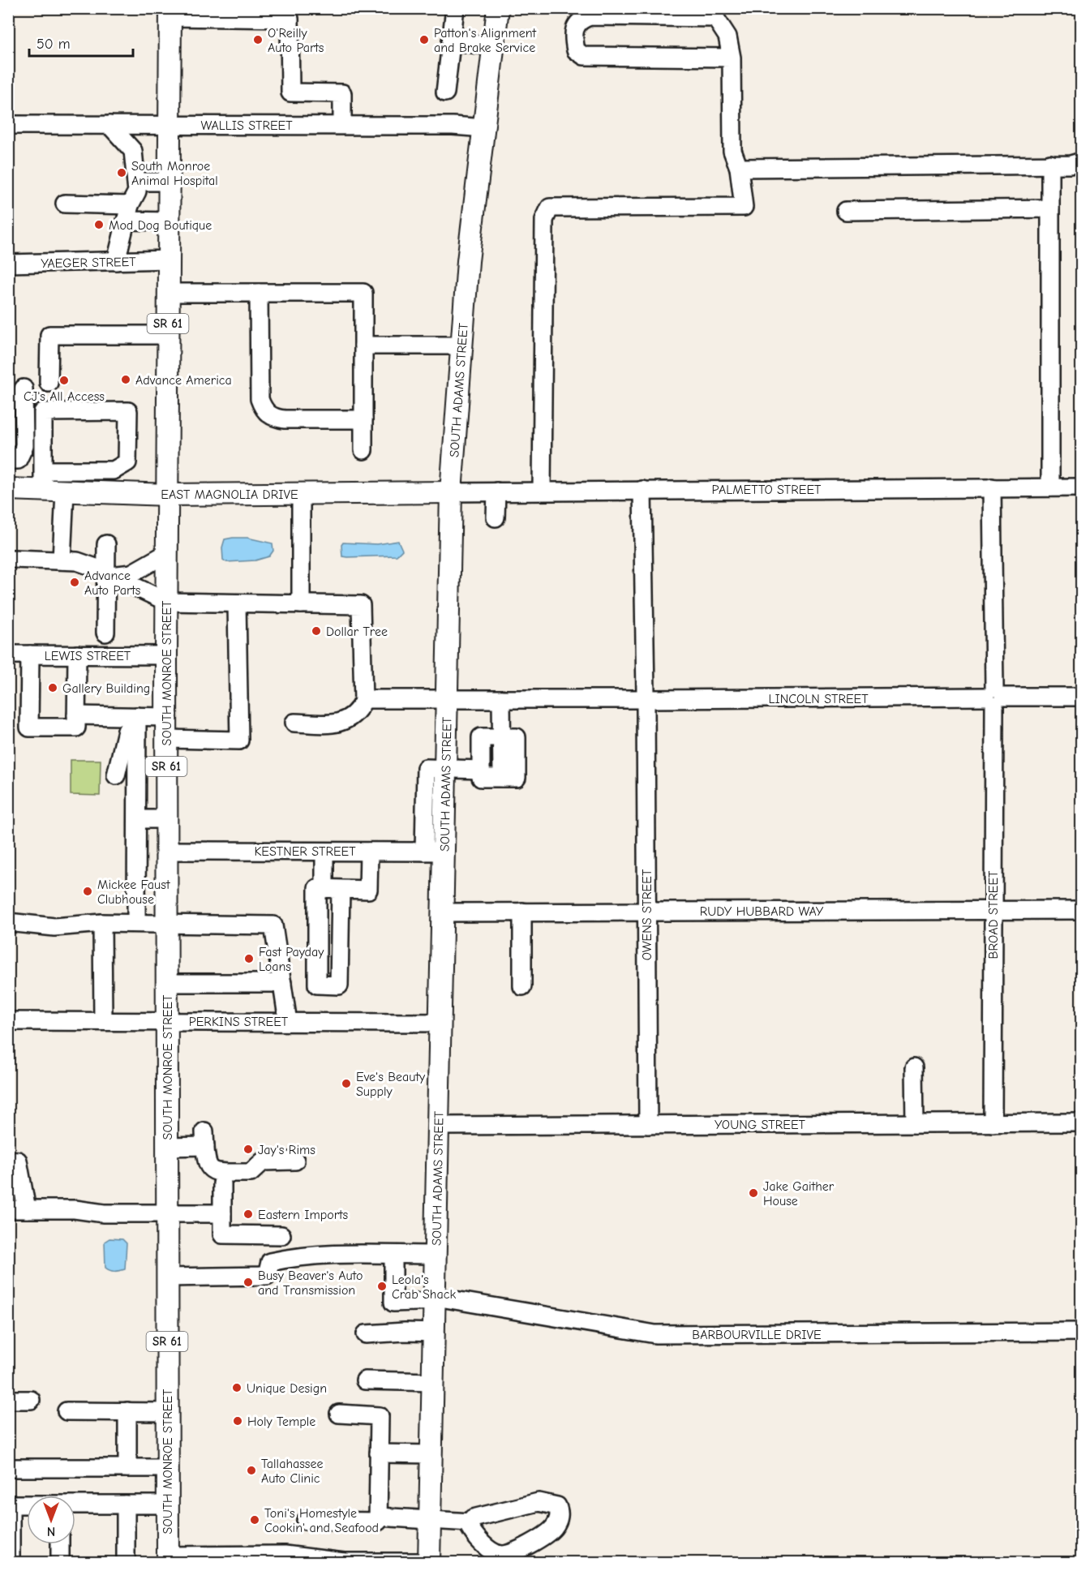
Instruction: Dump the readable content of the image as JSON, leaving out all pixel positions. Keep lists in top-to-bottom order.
{
  "streets": {
    "main road": [
      "SR 61",
      "SOUTH ADAMS STREET",
      "EAST MAGNOLIA DRIVE",
      "SOUTH MONROE STREET"
    ],
    "street": [
      "WALLIS STREET",
      "YAEGER STREET",
      "PALMETTO STREET",
      "LEWIS STREET",
      "LINCOLN STREET",
      "KESTNER STREET",
      "RUDY HUBBARD WAY",
      "OWENS STREET",
      "BROAD STREET",
      "PERKINS STREET",
      "YOUNG STREET",
      "BARBOURVILLE DRIVE"
    ]
  },
  "crossings": [
    ["WALLIS STREET", "SOUTH ADAMS STREET"],
    ["WALLIS STREET", "SOUTH MONROE STREET"],
    ["YAEGER STREET", "SOUTH MONROE STREET"],
    ["SOUTH ADAMS STREET", "PALMETTO STREET"],
    ["SOUTH ADAMS STREET", "EAST MAGNOLIA DRIVE"],
    ["SOUTH ADAMS STREET", "LINCOLN STREET"],
    ["SOUTH ADAMS STREET", "KESTNER STREET"],
    ["SOUTH ADAMS STREET", "RUDY HUBBARD WAY"],
    ["SOUTH ADAMS STREET", "PERKINS STREET"],
    ["SOUTH ADAMS STREET", "YOUNG STREET"],
    ["SOUTH ADAMS STREET", "BARBOURVILLE DRIVE"],
    ["PALMETTO STREET", "EAST MAGNOLIA DRIVE"],
    ["PALMETTO STREET", "OWENS STREET"],
    ["PALMETTO STREET", "BROAD STREET"],
    ["EAST MAGNOLIA DRIVE", "SOUTH MONROE STREET"],
    ["LEWIS STREET", "SOUTH MONROE STREET"],
    ["SOUTH MONROE STREET", "KESTNER STREET"],
    ["SOUTH MONROE STREET", "PERKINS STREET"],
    ["LINCOLN STREET", "OWENS STREET"],
    ["LINCOLN STREET", "BROAD STREET"],
    ["RUDY HUBBARD WAY", "OWENS STREET"],
    ["RUDY HUBBARD WAY", "BROAD STREET"],
    ["OWENS STREET", "YOUNG STREET"],
    ["BROAD STREET", "YOUNG STREET"]
  ],
  "places": [
    "O'Reilly Auto Parts",
    "Patton's Alignment and Brake Service",
    "South Monroe Animal Hospital",
    "Mod Dog Boutique",
    "Advance America",
    "CJ's All Access",
    "Advance Auto Parts",
    "Dollar Tree",
    "Gallery Building",
    "Mickee Faust Clubhouse",
    "Fast Payday Loans",
    "Eve's Beauty Supply",
    "Jay's Rims",
    "Jake Gaither House",
    "Eastern Imports",
    "Busy Beaver's Auto and Transmission",
    "Leola's Crab Shack",
    "Unique Design",
    "Holy Temple",
    "Tallahassee Auto Clinic",
    "Toni's Homestyle Cookin' and Seafood"
  ],
  "scale_bar": "50 m",
  "north": "bottom"
}
